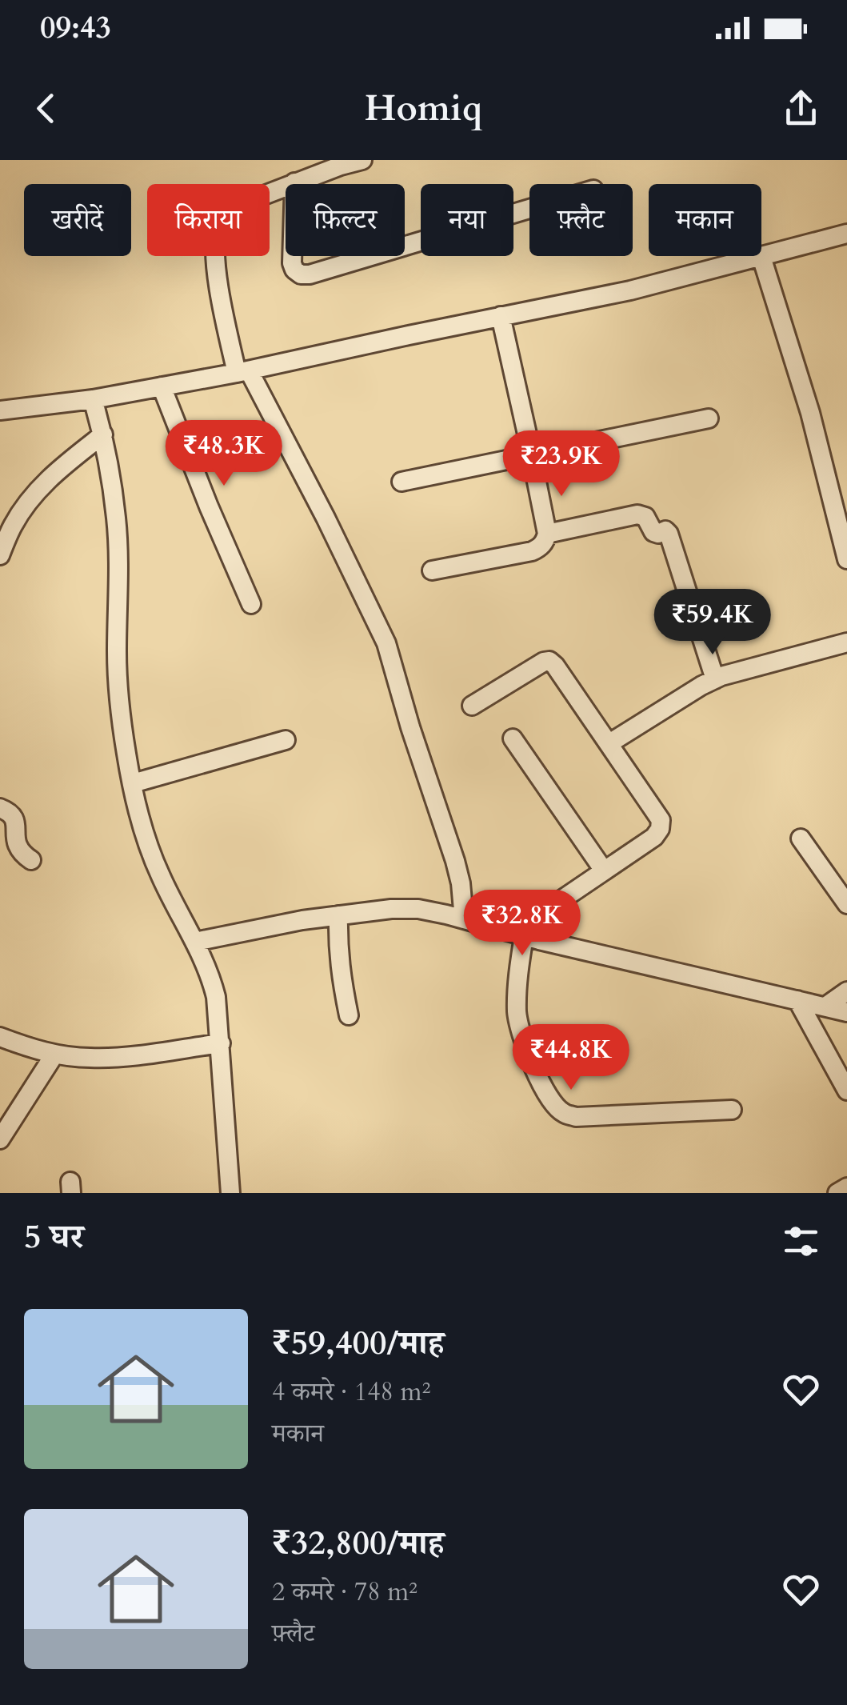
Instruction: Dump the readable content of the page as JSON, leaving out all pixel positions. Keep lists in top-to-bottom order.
{
  "page": {
    "status": "09:43",
    "header": "Homiq",
    "chip": [
      "खरीदें",
      "किराया",
      "फ़िल्टर",
      "नया",
      "फ़्लैट",
      "मकान"
    ],
    "price": [
      "₹48.3K",
      "₹23.9K",
      "₹59.4K",
      "₹32.8K",
      "₹44.8K"
    ],
    "heading": "5 घर",
    "list": [
      {
        "name": "₹59,400/माह",
        "note": "4 कमरे · 148 m² · मकान"
      },
      {
        "name": "₹32,800/माह",
        "note": "2 कमरे · 78 m² · फ़्लैट"
      }
    ]
  }
}
